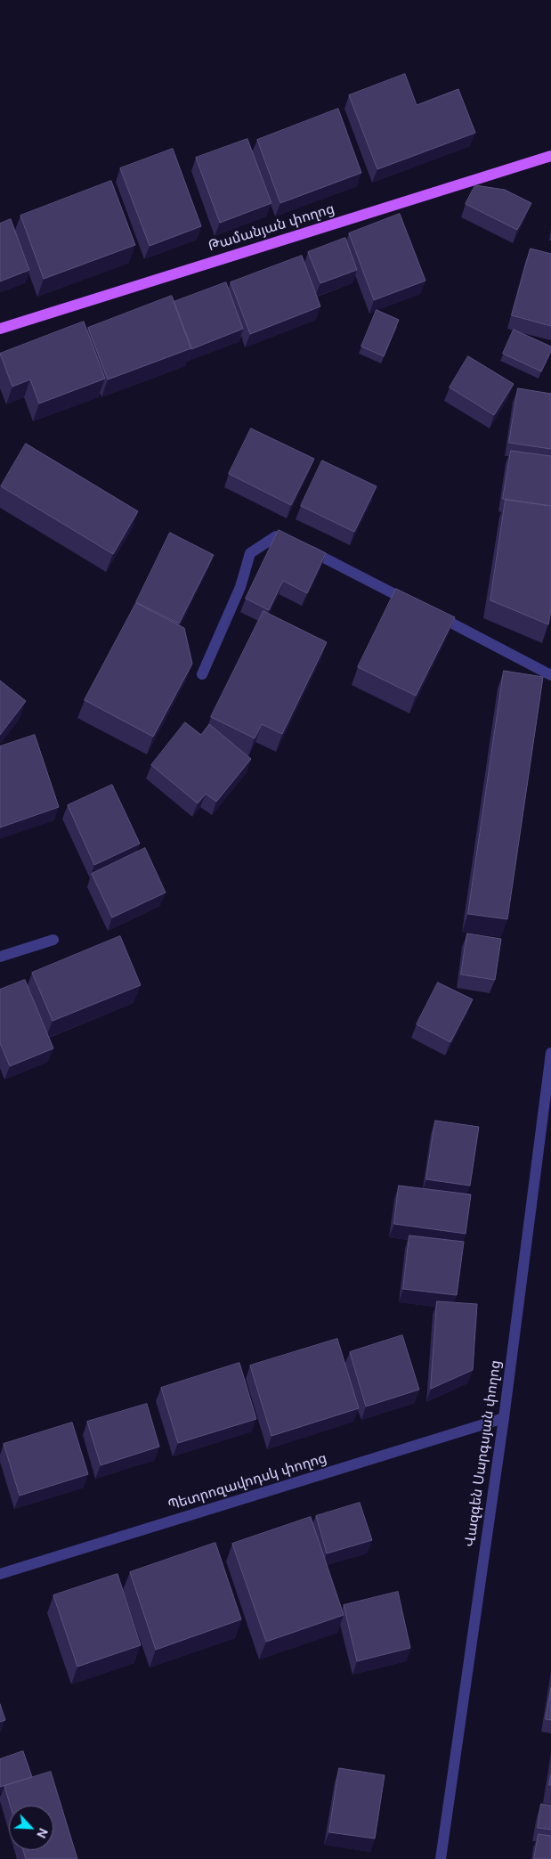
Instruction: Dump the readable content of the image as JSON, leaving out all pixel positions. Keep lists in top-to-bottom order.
{
  "streets": {
    "main road": ["Թամանյան փողոց"],
    "street": ["Վազգեն Սարգսյան փողոց", "Պետրոզավոդսկ փողոց"]
  },
  "crossings": [
    ["Վազգեն Սարգսյան փողոց", "Պետրոզավոդսկ փողոց"]
  ],
  "north": "bottom right"
}
